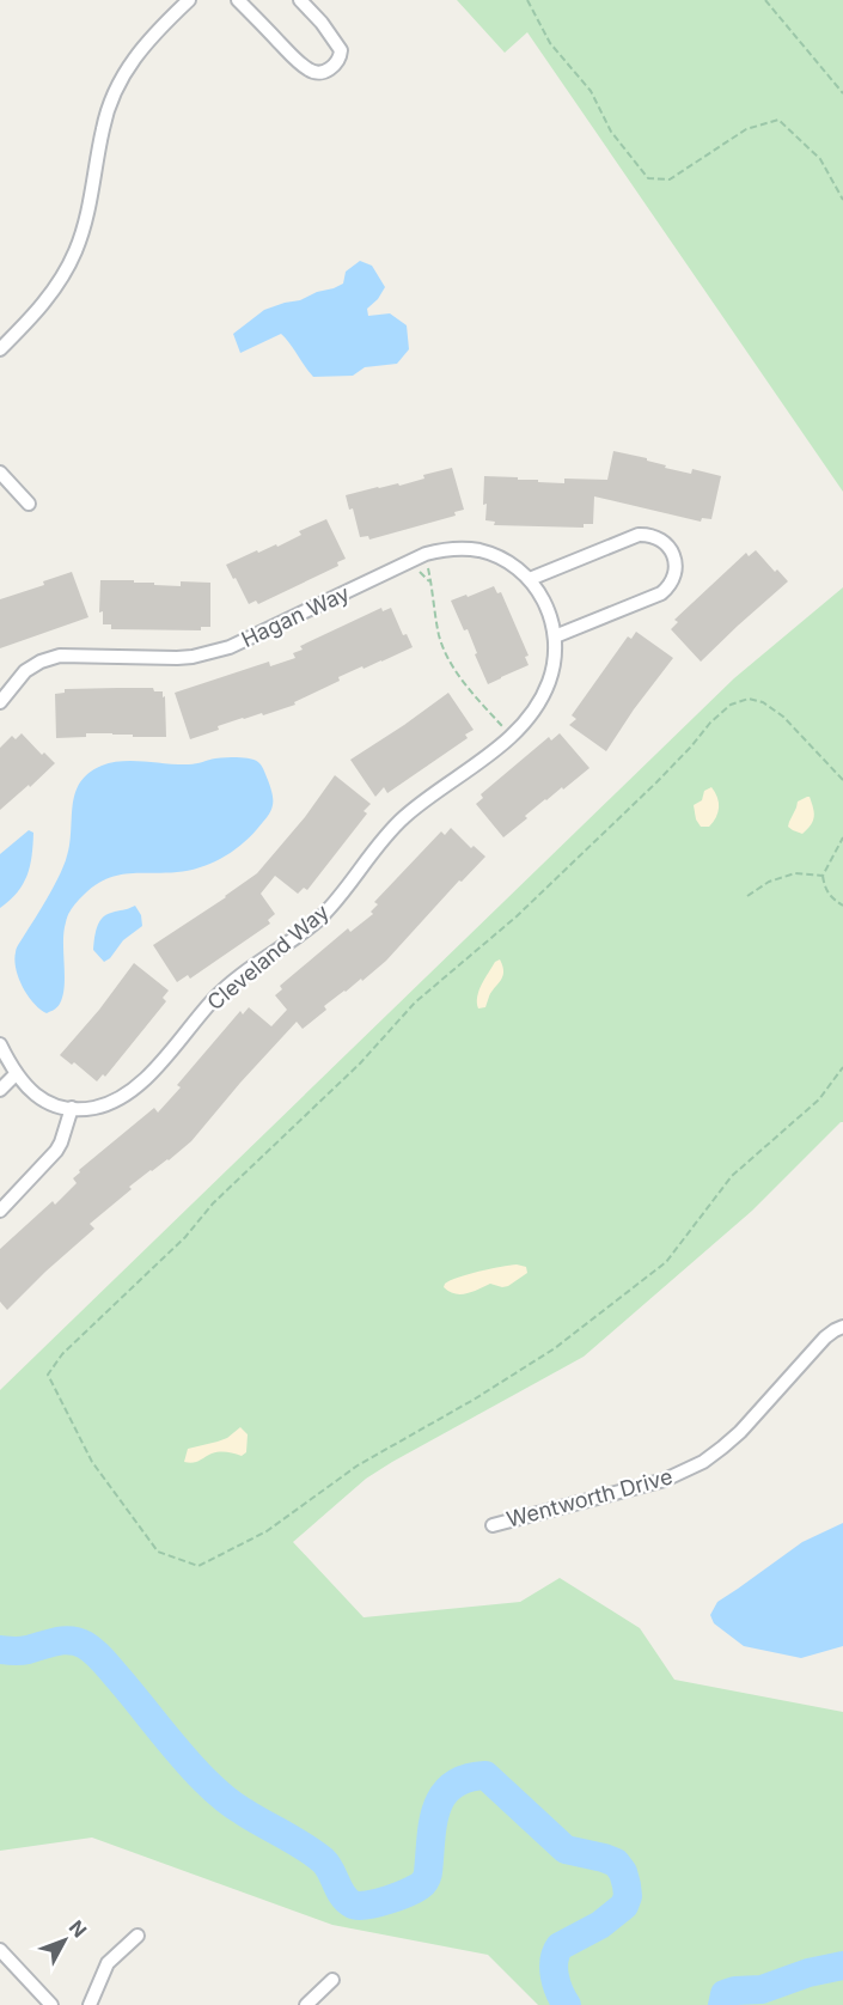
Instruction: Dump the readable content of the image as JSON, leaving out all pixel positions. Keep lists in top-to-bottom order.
{
  "streets": {
    "street": ["Hagan Way", "Cleveland Way", "Wentworth Drive"]
  },
  "crossings": [
    ["Hagan Way", "Cleveland Way"]
  ],
  "north": "top right"
}
